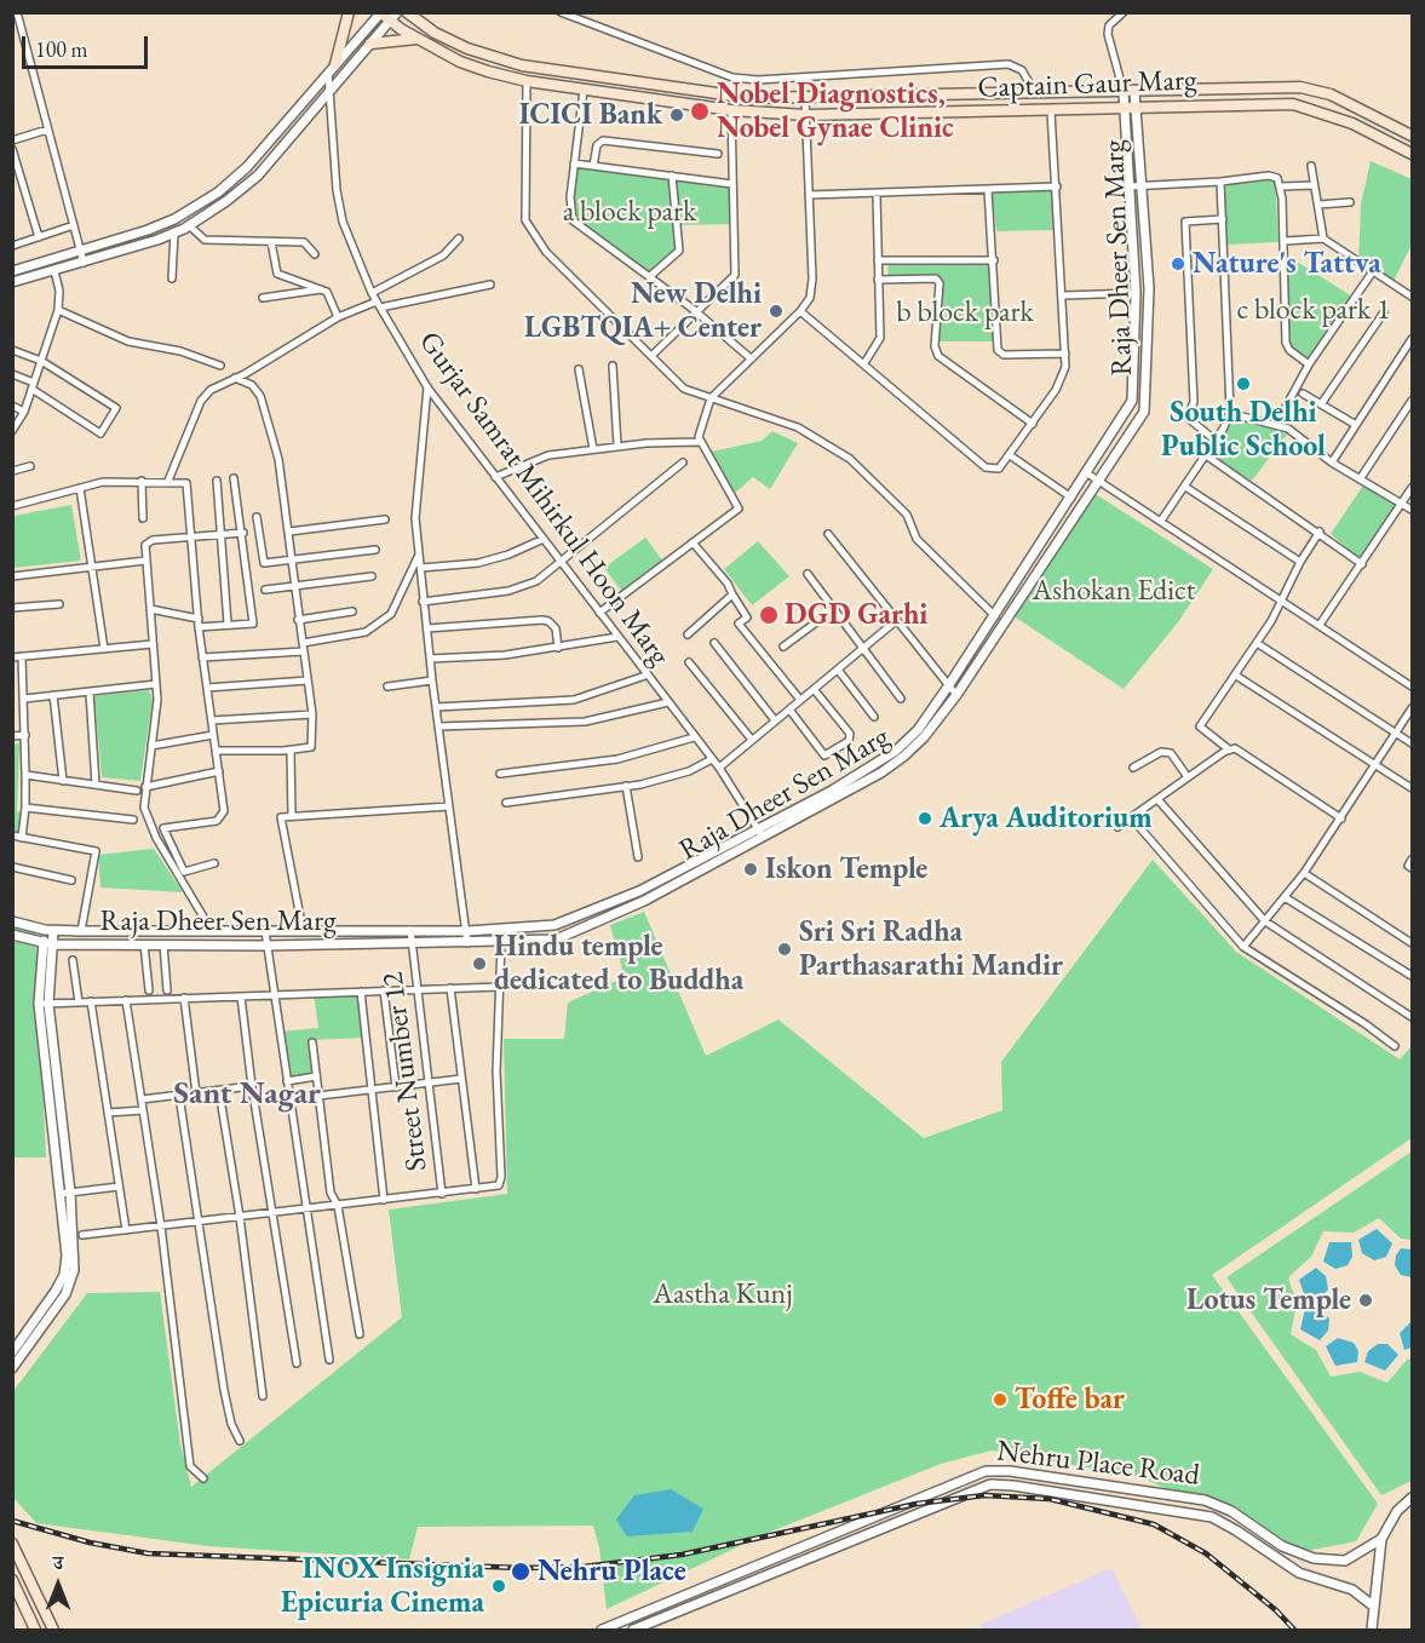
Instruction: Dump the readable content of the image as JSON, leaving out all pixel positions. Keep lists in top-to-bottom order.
{
  "streets": {
    "main road": ["Captain Gaur Marg"],
    "street": [
      "Raja Dheer Sen Marg",
      "Gurjar Samrat Mihirkul Hoon Marg",
      "Street Number 12",
      "Nehru Place Road"
    ]
  },
  "crossings": [
    ["Captain Gaur Marg", "Raja Dheer Sen Marg"],
    ["Raja Dheer Sen Marg", "Gurjar Samrat Mihirkul Hoon Marg"],
    ["Raja Dheer Sen Marg", "Street Number 12"]
  ],
  "districts": ["Sant Nagar"],
  "parks": [
    "a block park",
    "c block park 1",
    "b block park",
    "Ashokan Edict",
    "Aastha Kunj"
  ],
  "places": [
    "Nobel Diagnostics, Nobel Gynae Clinic",
    "ICICI Bank",
    "Nature's Tattva",
    "New Delhi LGBTQIA+ Center",
    "South Delhi Public School",
    "DGD Garhi",
    "Arya Auditorium",
    "Iskon Temple",
    "Sri Sri Radha Parthasarathi Mandir",
    "Hindu temple dedicated to Buddha",
    "Lotus Temple",
    "Toffe bar",
    "Nehru Place",
    "INOX Insignia Epicuria Cinema"
  ],
  "scale_bar": "100 m",
  "north": "top"
}
